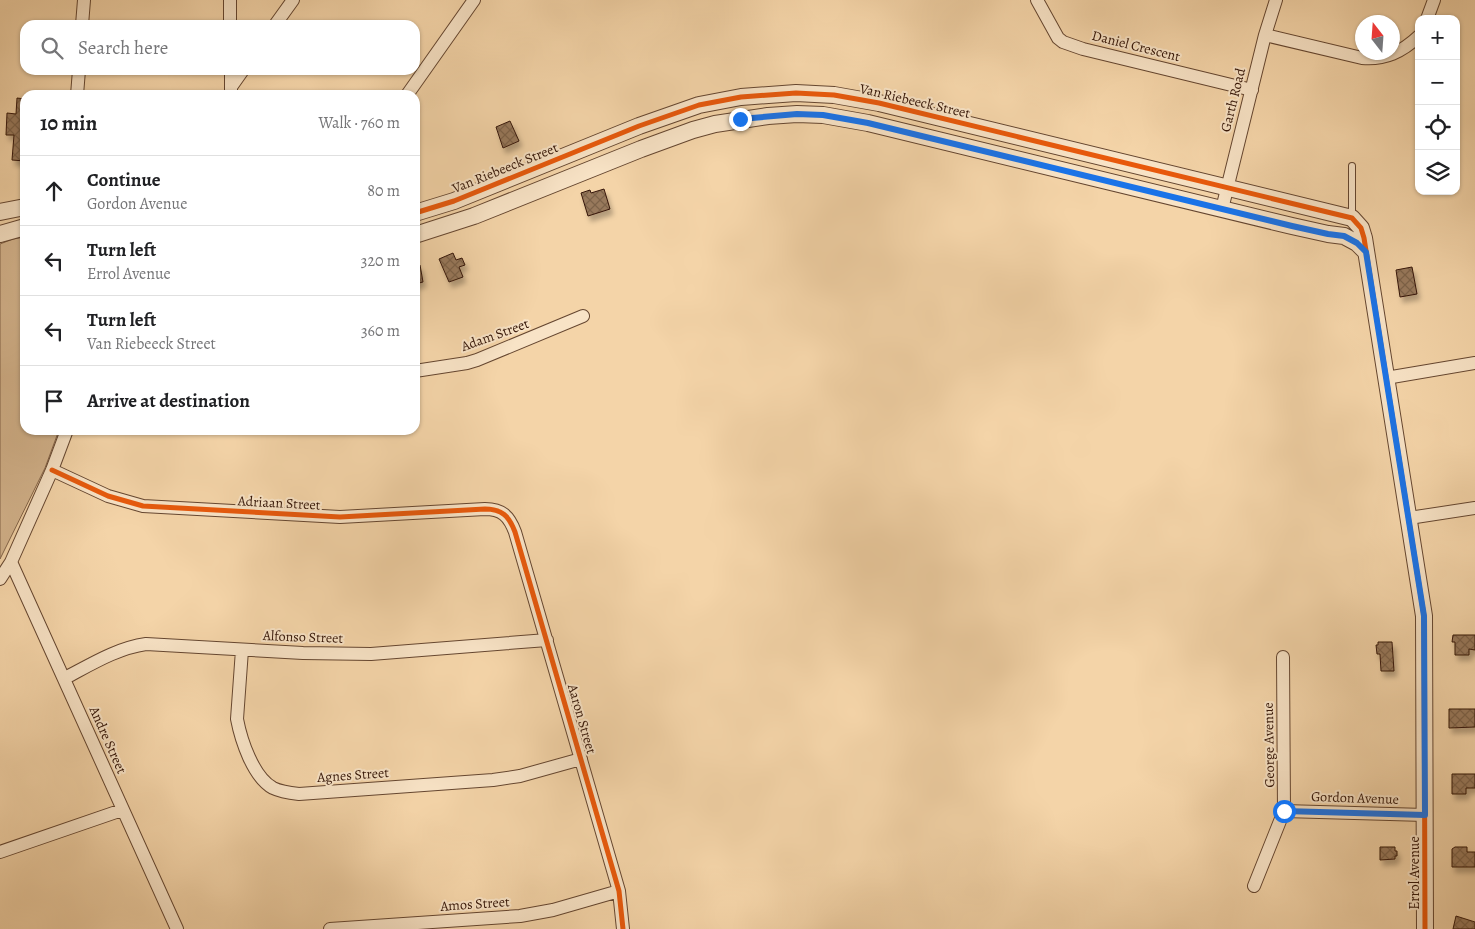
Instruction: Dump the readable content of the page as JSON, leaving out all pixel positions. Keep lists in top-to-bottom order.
{
  "streets": {
    "street": [
      "Daniel Crescent",
      "Garth Road",
      "Van Riebeeck Street",
      "Adam Street",
      "Adriaan Street",
      "Alfonso Street",
      "Aaron Street",
      "Andre Street",
      "George Avenue",
      "Agnes Street",
      "Gordon Avenue",
      "Errol Avenue",
      "Amos Street"
    ]
  },
  "crossings": [
    ["Daniel Crescent", "Garth Road"],
    ["Garth Road", "Van Riebeeck Street"],
    ["Adriaan Street", "Aaron Street"],
    ["Alfonso Street", "Aaron Street"],
    ["Alfonso Street", "Andre Street"],
    ["Alfonso Street", "Agnes Street"],
    ["Aaron Street", "Agnes Street"],
    ["Aaron Street", "Amos Street"],
    ["George Avenue", "Gordon Avenue"],
    ["Gordon Avenue", "Errol Avenue"]
  ],
  "north": "top",
  "page": {
    "map_buttons": ["+", "−"],
    "search": "Search here",
    "heading": ["10 min", "Walk · 760 m"],
    "list": [
      ["Continue", "Gordon Avenue", "80 m"],
      ["Turn left", "Errol Avenue", "320 m"],
      ["Turn left", "Van Riebeeck Street", "360 m"],
      "Arrive at destination"
    ]
  }
}
